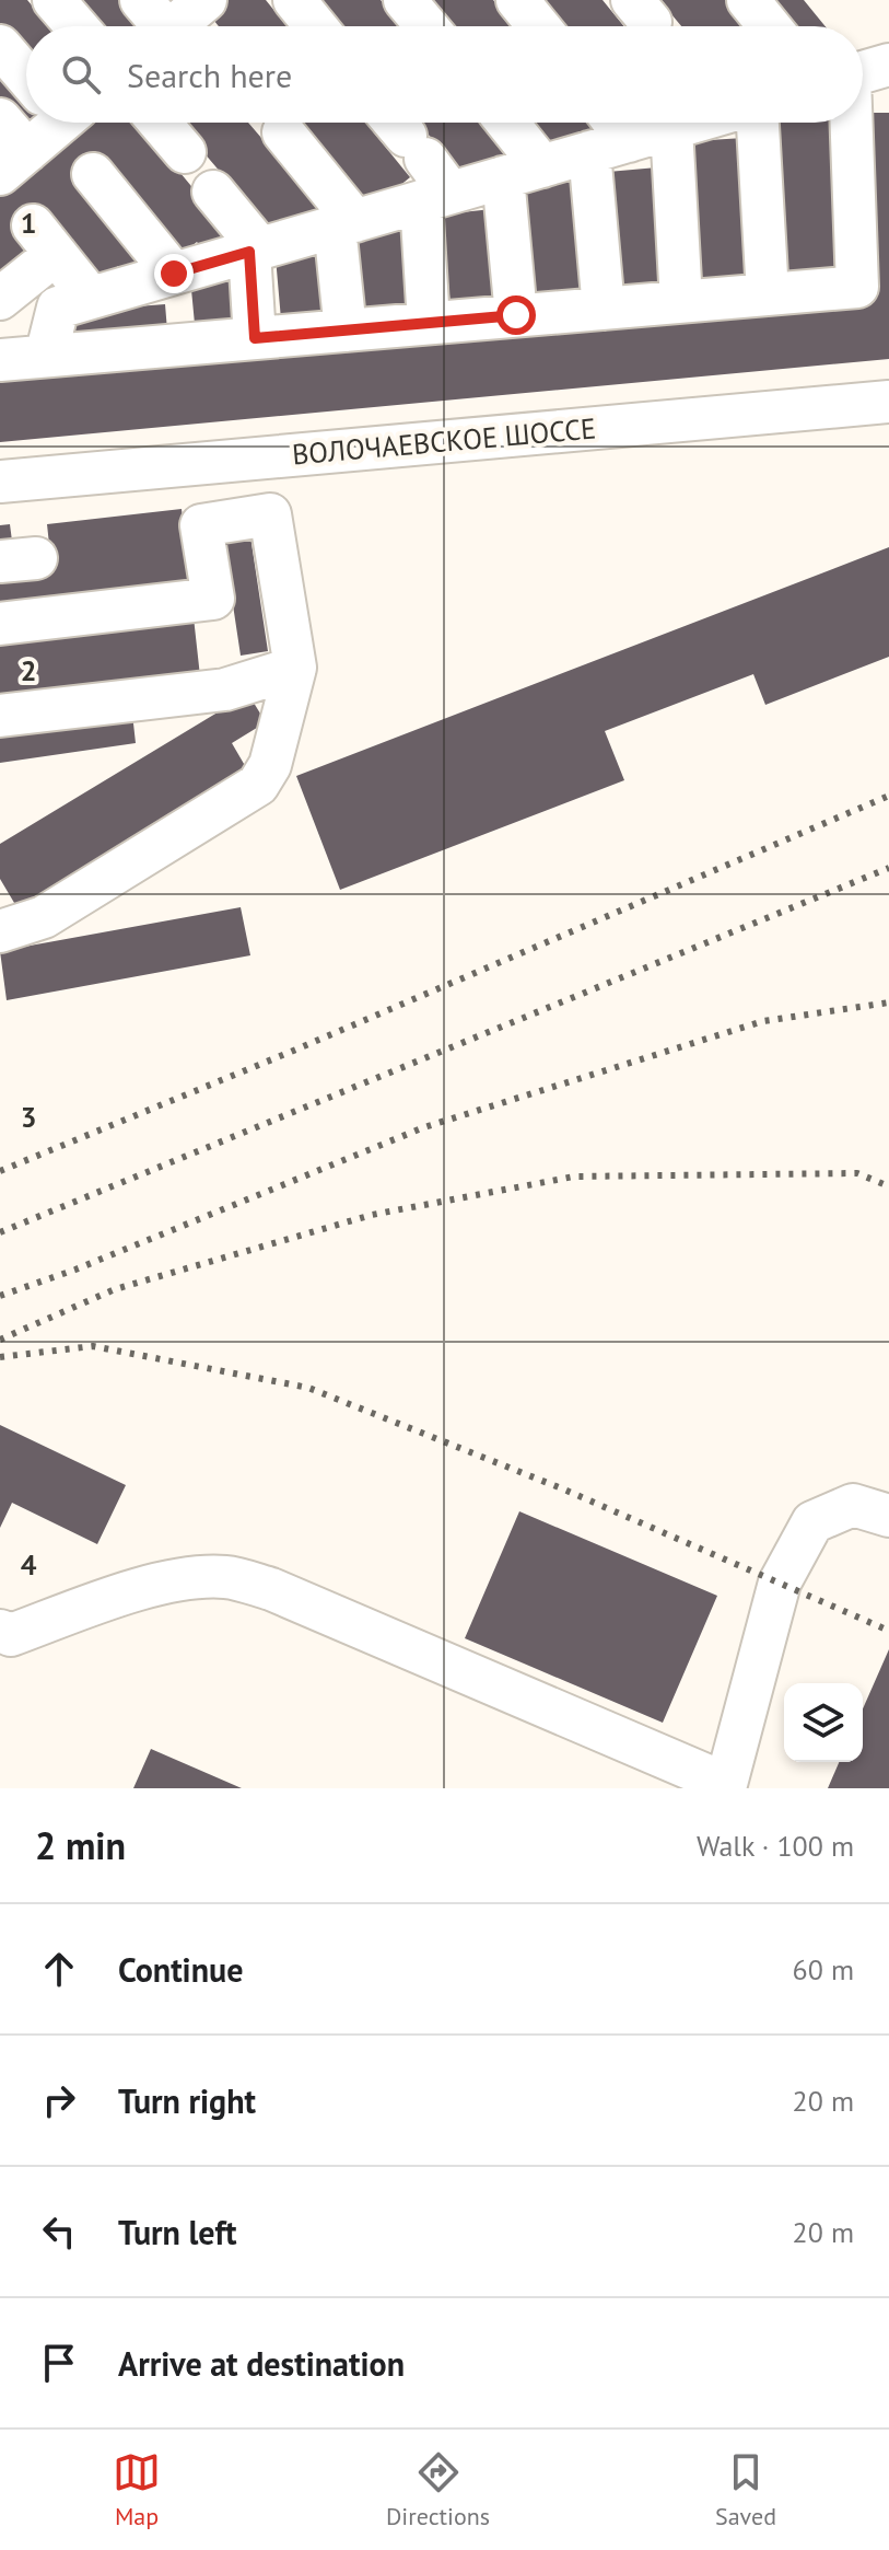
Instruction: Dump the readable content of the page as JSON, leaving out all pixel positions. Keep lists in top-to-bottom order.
{
  "streets": {
    "street": ["ВОЛОЧАЕВСКОЕ ШОССЕ"]
  },
  "page": {
    "search": "Search here",
    "heading": ["2 min", "Walk · 100 m"],
    "list": [
      ["Continue", "60 m"],
      ["Turn right", "20 m"],
      ["Turn left", "20 m"],
      "Arrive at destination"
    ],
    "nav": ["Map", "Directions", "Saved"]
  },
  "grid": {
    "rows": [
      "1",
      "2",
      "3",
      "4"
    ]
  }
}
